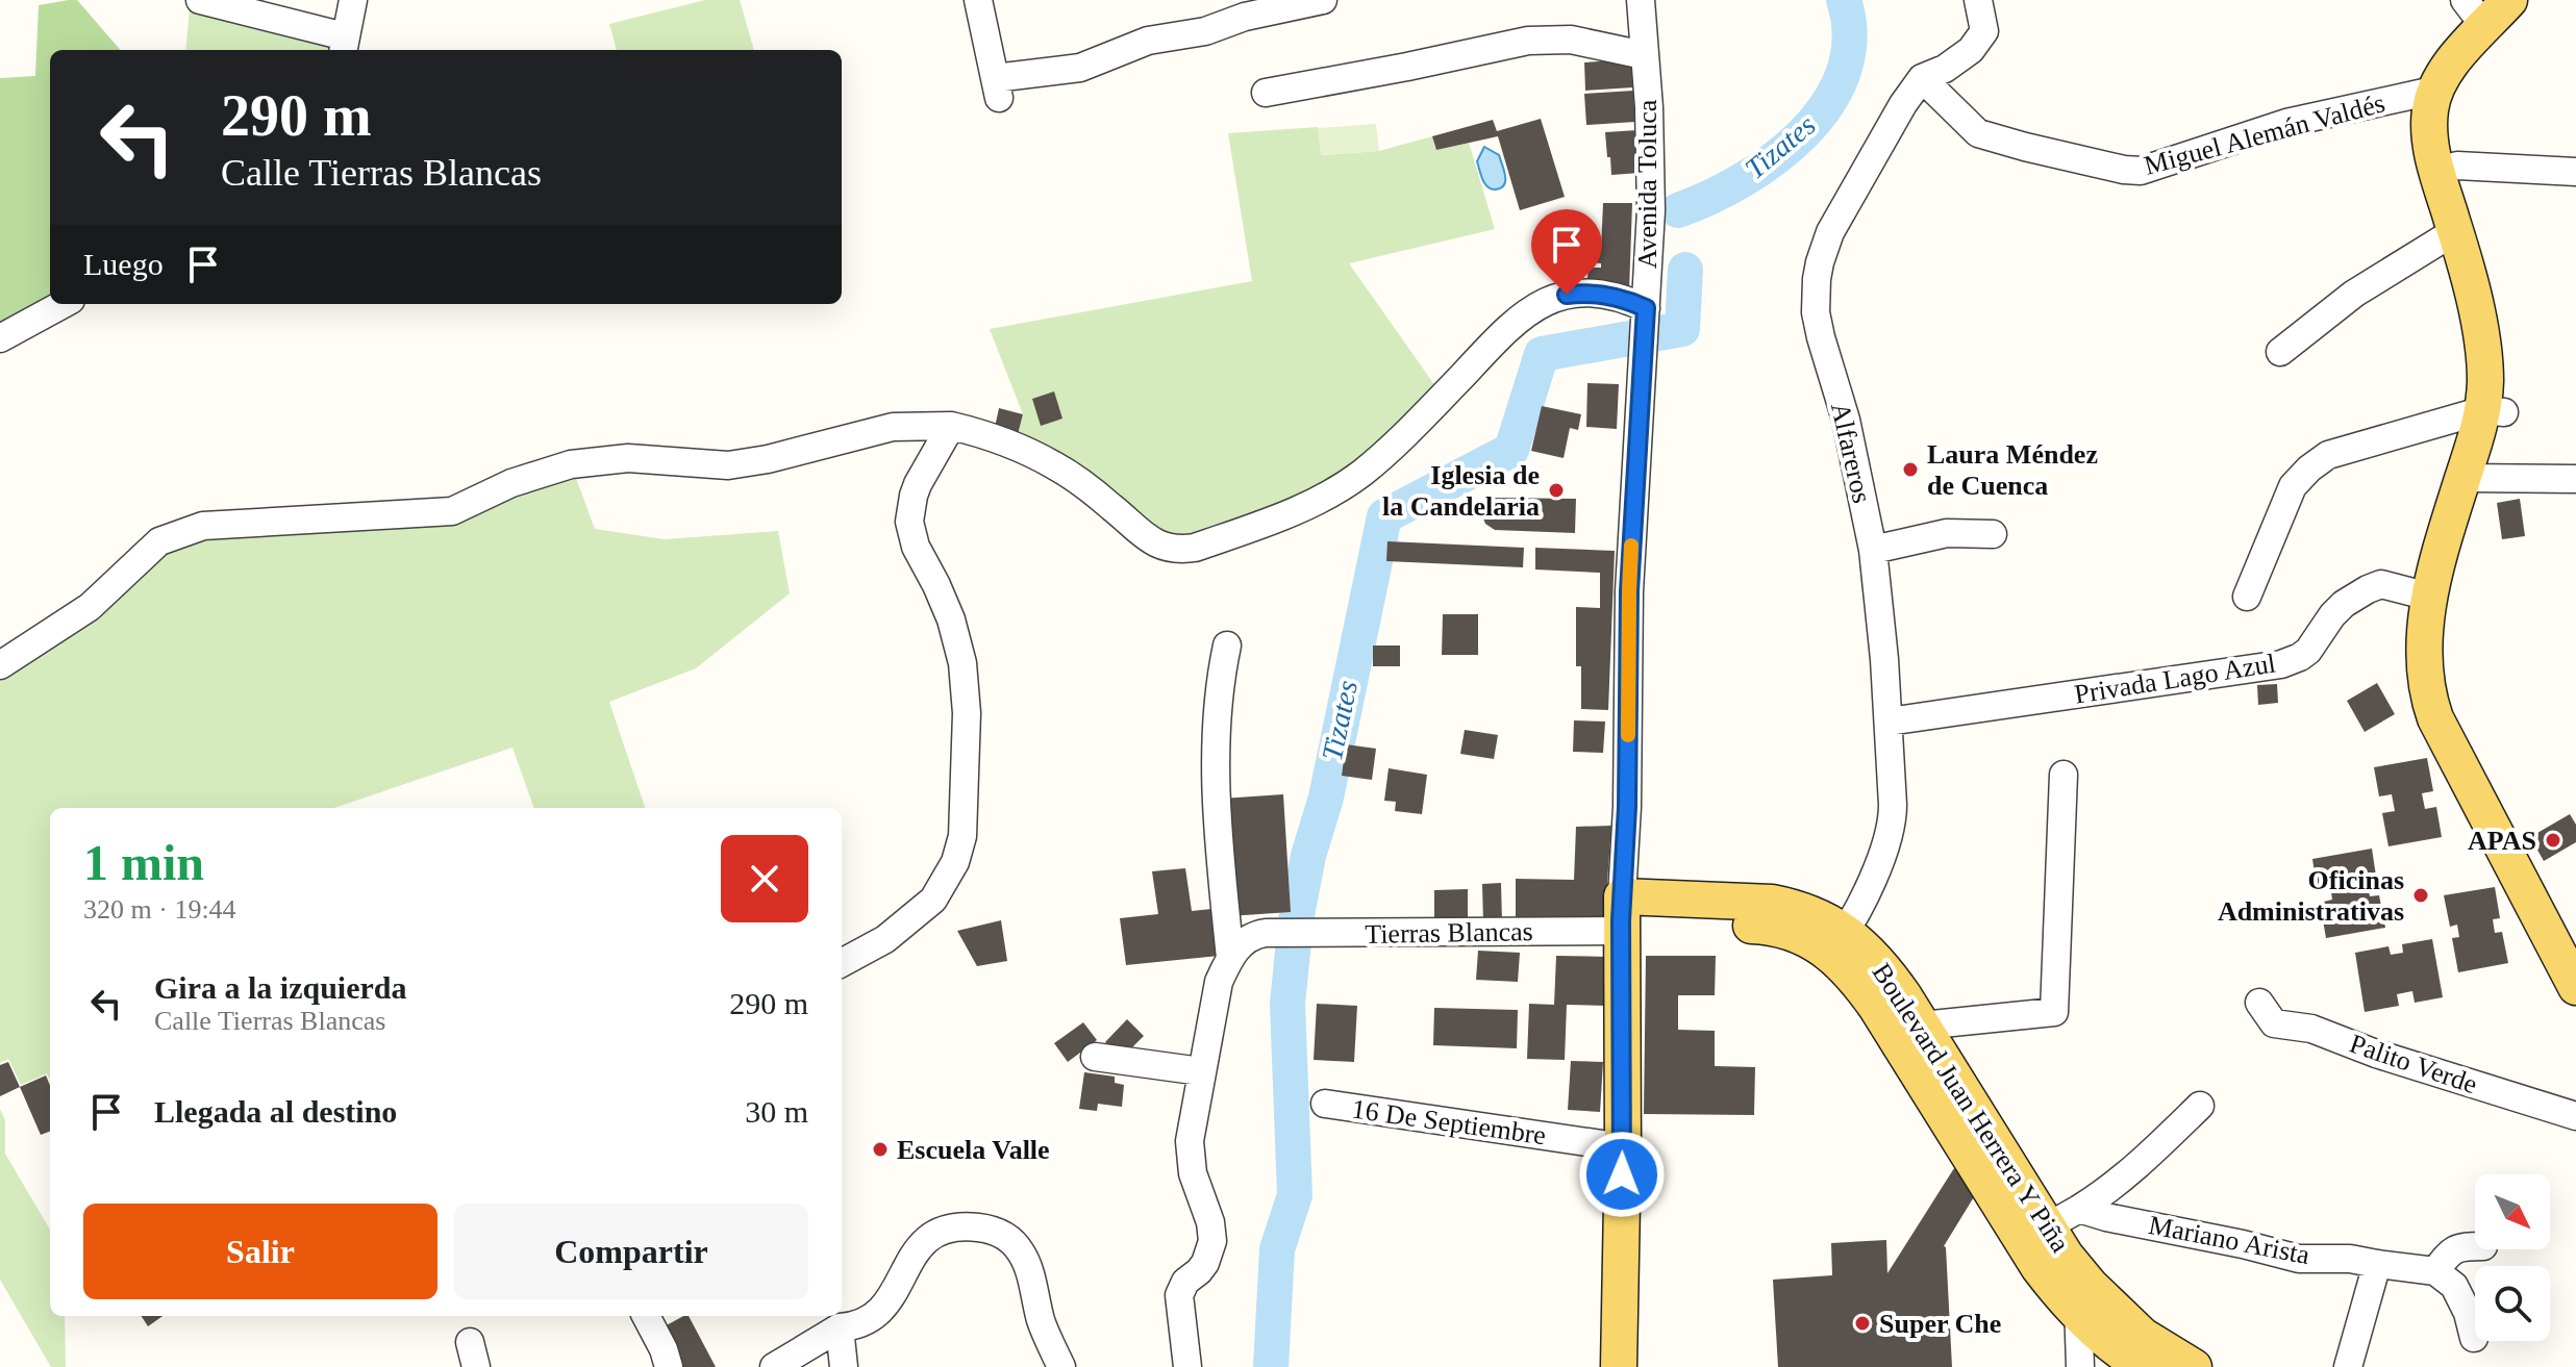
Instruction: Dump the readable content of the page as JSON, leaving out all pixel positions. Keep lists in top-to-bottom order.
{
  "streets": {
    "main road": ["Avenida Toluca", "Boulevard Juan Herrera Y Piña"],
    "street": [
      "Miguel Alemán Valdés",
      "Alfareros",
      "Privada Lago Azul",
      "Tierras Blancas",
      "Palito Verde",
      "16 De Septiembre",
      "Mariano Arista"
    ]
  },
  "crossings": [
    ["Miguel Alemán Valdés", "Alfareros"],
    ["Avenida Toluca", "Tierras Blancas"],
    ["Avenida Toluca", "Boulevard Juan Herrera Y Piña"],
    ["Avenida Toluca", "16 De Septiembre"],
    ["Alfareros", "Privada Lago Azul"],
    ["Alfareros", "Boulevard Juan Herrera Y Piña"],
    ["Tierras Blancas", "Boulevard Juan Herrera Y Piña"]
  ],
  "water": ["Tizates"],
  "places": [
    "Laura Méndez de Cuenca",
    "Iglesia de la Candelaria",
    "APAS",
    "Oficinas Administrativas",
    "Escuela Valle",
    "Super Che"
  ],
  "north": "bottom right",
  "page": {
    "turn": ["290 m", "Calle Tierras Blancas"],
    "then": "Luego",
    "heading": ["1 min", "320 m · 19:44"],
    "list": [
      {
        "name": "Gira a la izquierda",
        "note": "Calle Tierras Blancas",
        "value": "290 m"
      },
      {
        "name": "Llegada al destino",
        "value": "30 m"
      }
    ],
    "buttons": ["Salir", "Compartir"]
  }
}
